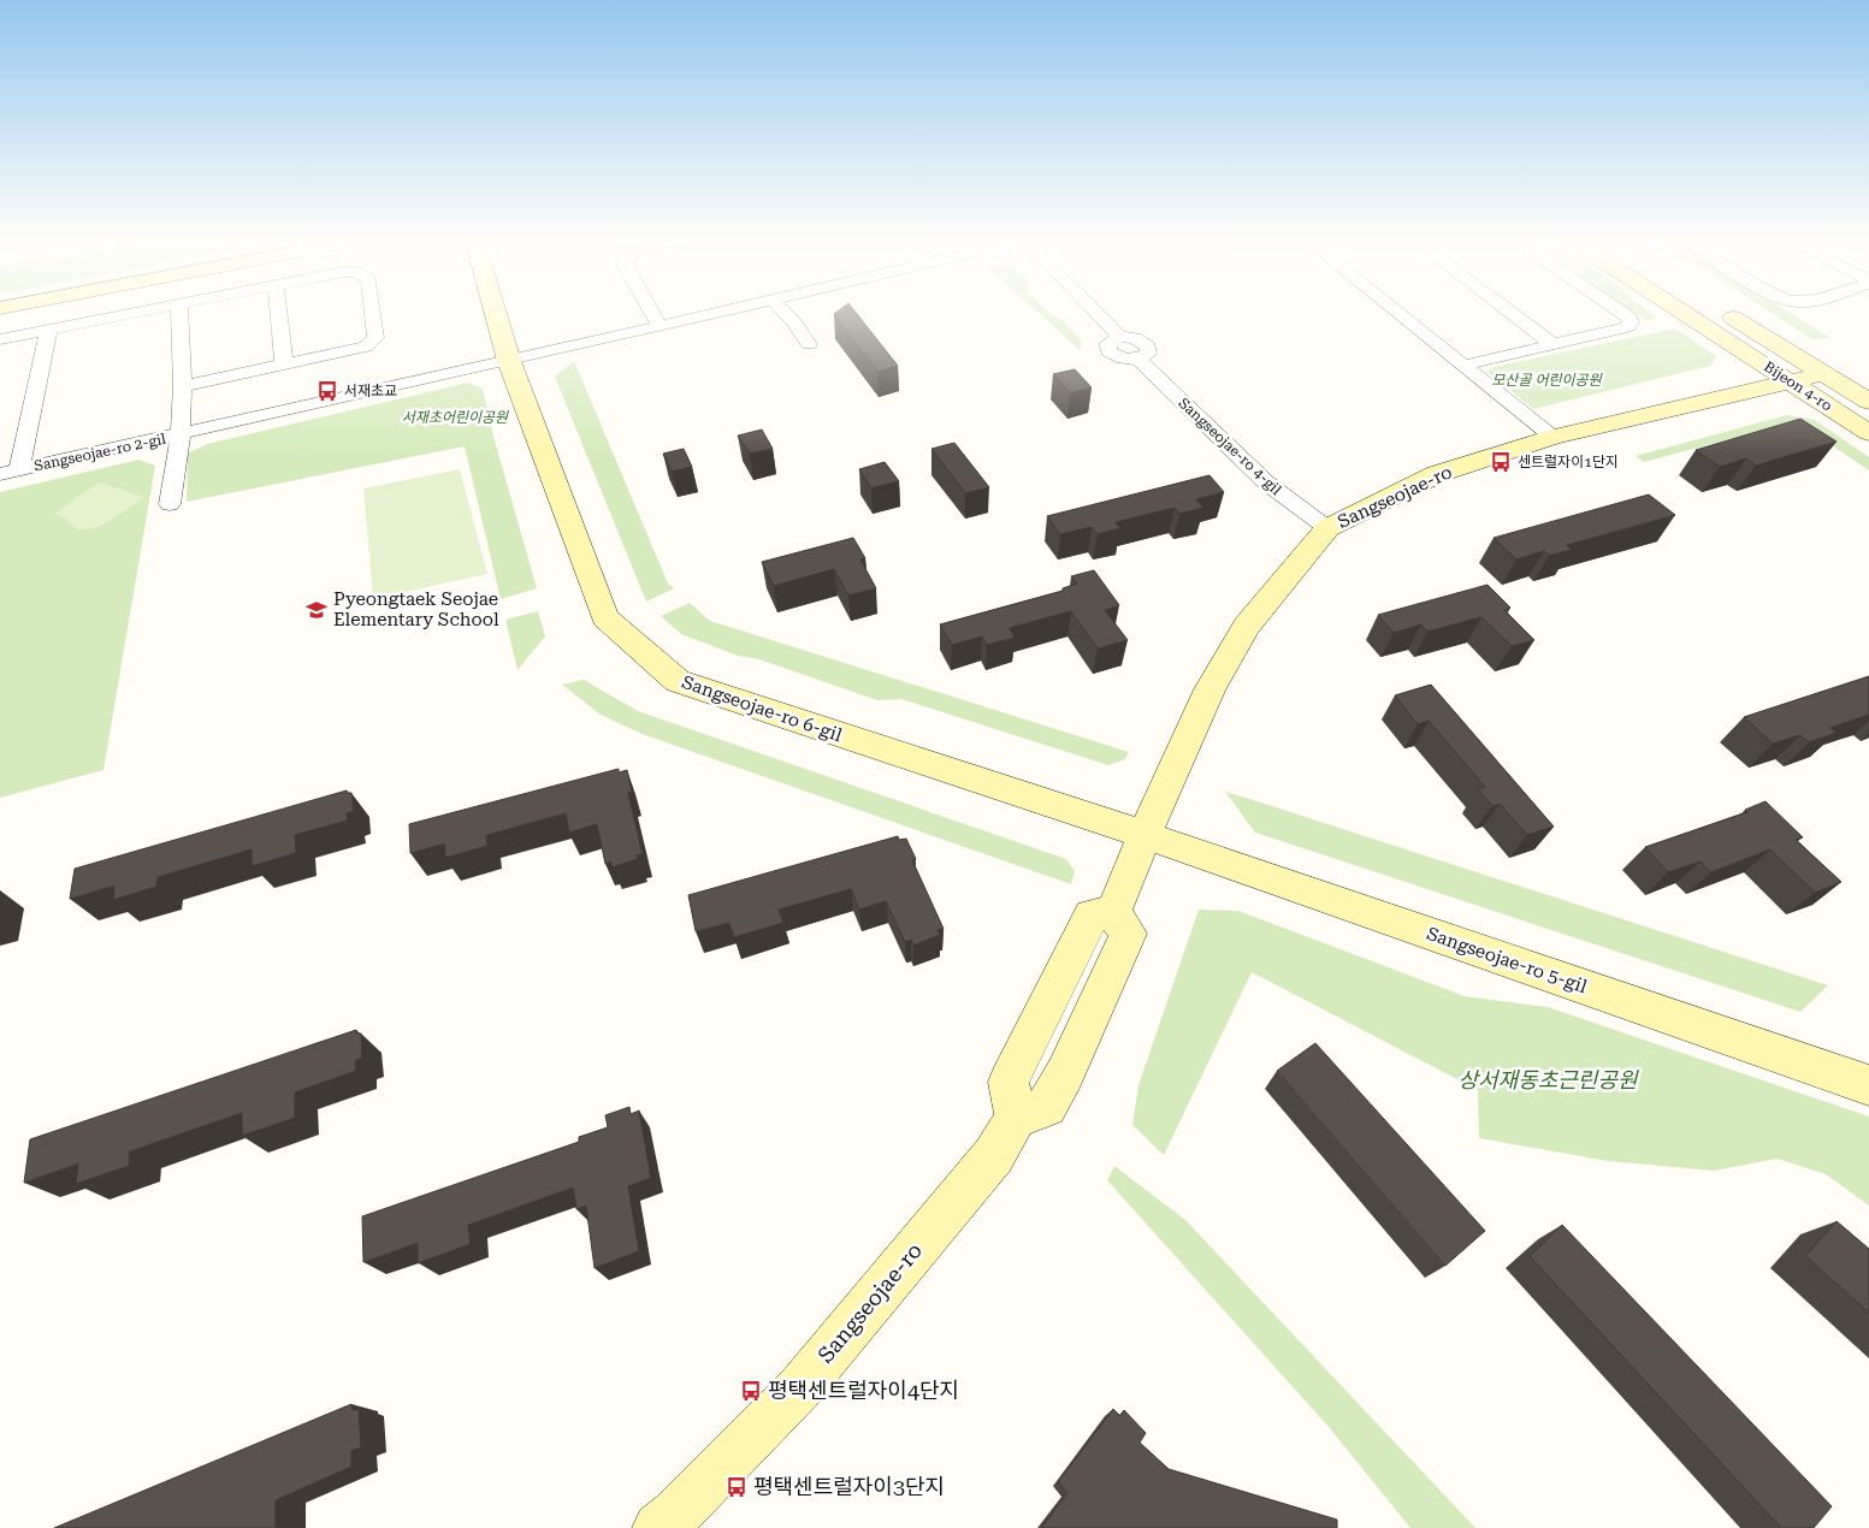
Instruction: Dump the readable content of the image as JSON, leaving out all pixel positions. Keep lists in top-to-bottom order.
{
  "streets": {
    "street": [
      "Bijeon 4-ro",
      "Sangseojae-ro 4-gil",
      "Sangseojae-ro 2-gil",
      "Sangseojae-ro",
      "Sangseojae-ro 6-gil",
      "Sangseojae-ro 5-gil"
    ]
  },
  "crossings": [
    ["Bijeon 4-ro", "Sangseojae-ro"],
    ["Sangseojae-ro 4-gil", "Sangseojae-ro"],
    ["Sangseojae-ro 2-gil", "Sangseojae-ro 6-gil"],
    ["Sangseojae-ro", "Sangseojae-ro 6-gil"],
    ["Sangseojae-ro", "Sangseojae-ro 5-gil"],
    ["Sangseojae-ro 6-gil", "Sangseojae-ro 5-gil"]
  ],
  "parks": ["모산골 어린이공원", "서재초어린이공원", "상서재동초근린공원"],
  "places": {
    "bus stop": [
      "서재초교",
      "센트럴자이1단지",
      "평택센트럴자이4단지",
      "평택센트럴자이3단지"
    ],
    "school or university": ["Pyeongtaek Seojae Elementary School"]
  }
}
